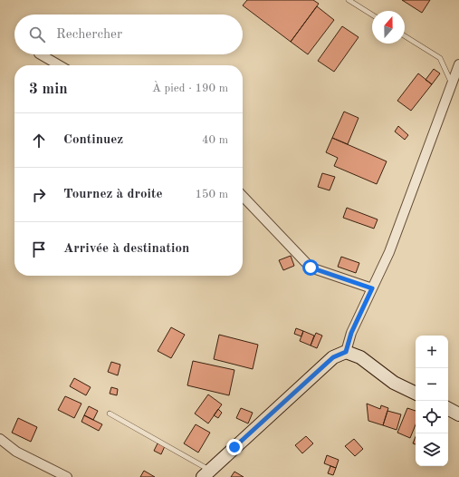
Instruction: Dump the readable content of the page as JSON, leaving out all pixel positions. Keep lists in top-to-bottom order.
{
  "north": "top",
  "page": {
    "search": "Rechercher",
    "heading": ["3 min", "À pied · 190 m"],
    "list": [
      ["Continuez", "40 m"],
      ["Tournez à droite", "150 m"],
      "Arrivée à destination"
    ],
    "map_buttons": ["+", "−"]
  }
}
